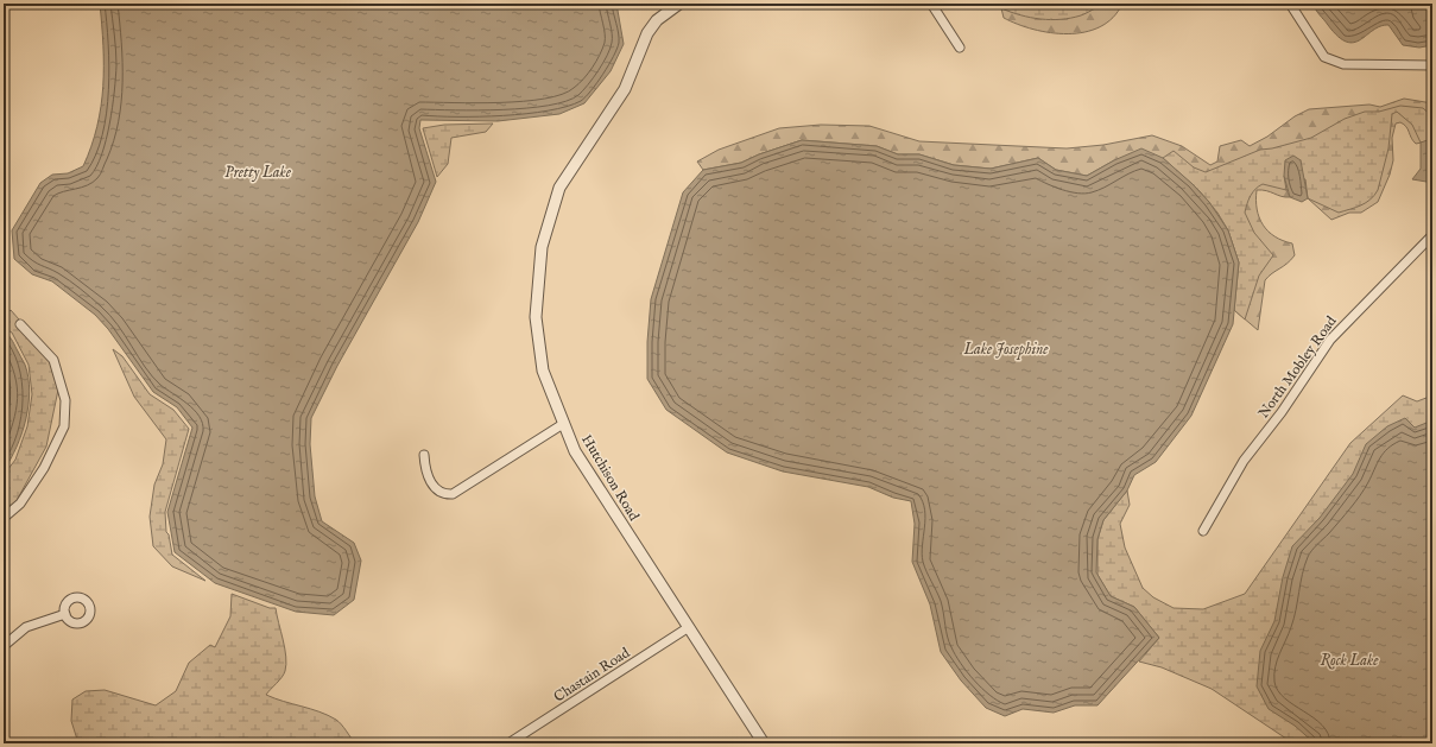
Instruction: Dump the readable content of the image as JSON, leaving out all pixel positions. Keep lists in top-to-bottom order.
{
  "streets": {
    "street": ["North Mobley Road", "Hutchison Road", "Chastain Road"]
  },
  "crossings": [
    ["Hutchison Road", "Chastain Road"]
  ],
  "water": ["Pretty Lake", "Lake Josephine", "Rock Lake"]
}
